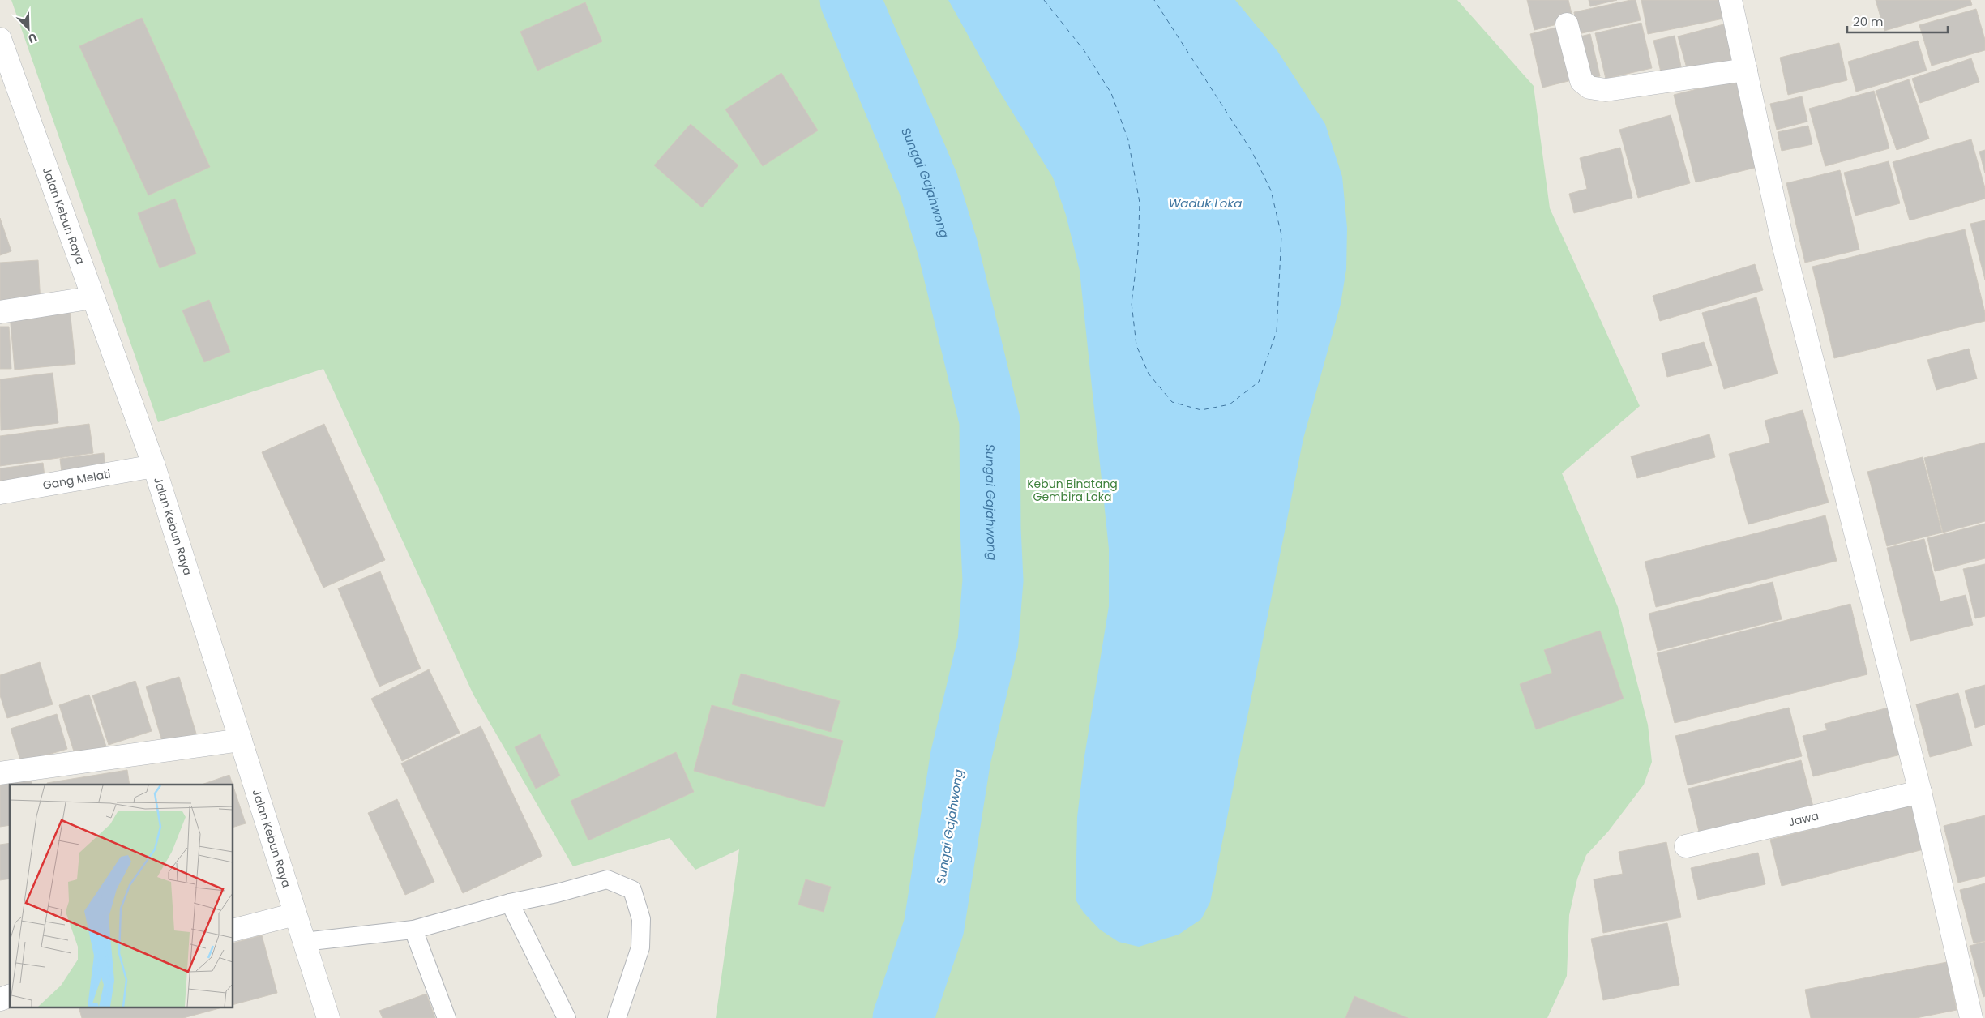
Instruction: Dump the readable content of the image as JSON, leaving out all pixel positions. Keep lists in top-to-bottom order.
{
  "streets": {
    "street": ["Jalan Kebun Raya", "Gang Melati", "Jawa"]
  },
  "crossings": [
    ["Jalan Kebun Raya", "Gang Melati"]
  ],
  "water": ["Sungai Gajahwong", "Waduk Loka"],
  "parks": ["Kebun Binatang Gembira Loka"],
  "scale_bar": "20 m",
  "north": "bottom right"
}
